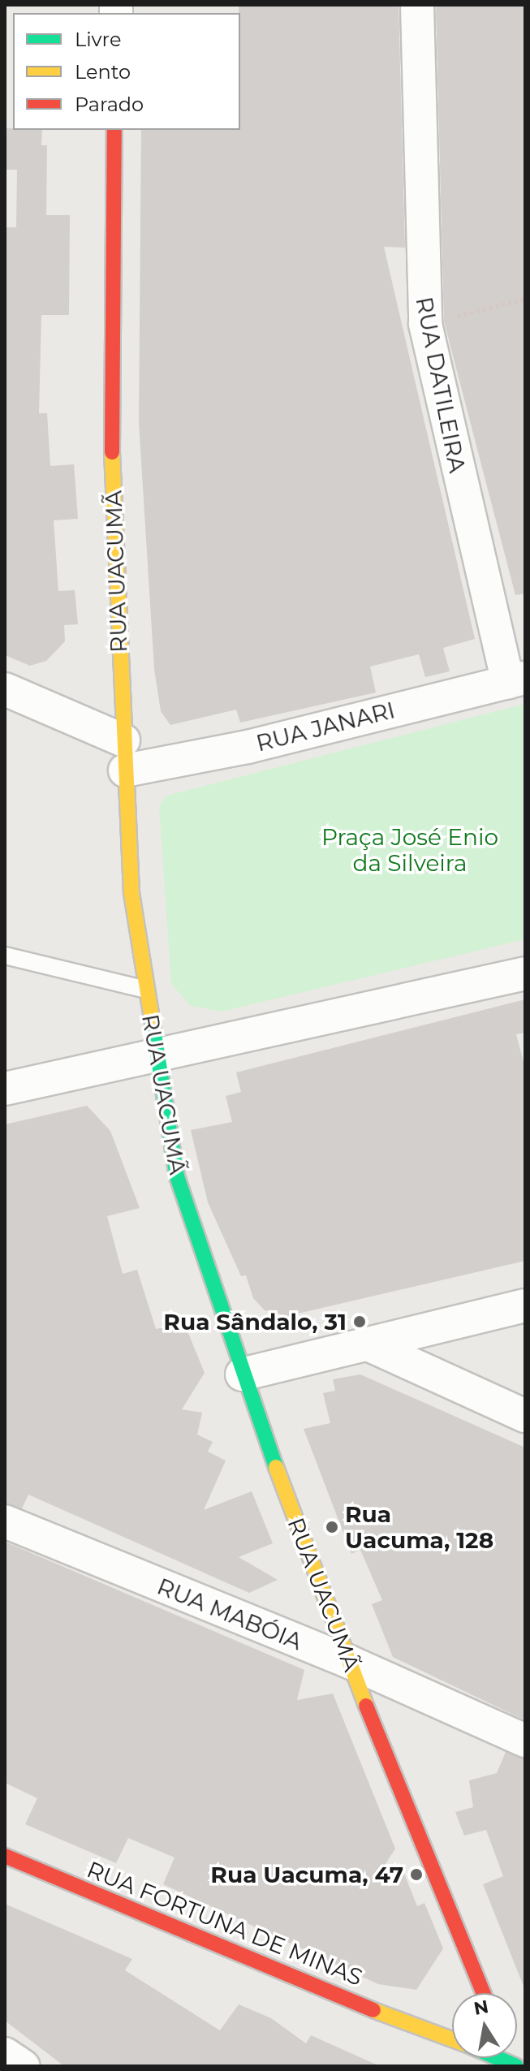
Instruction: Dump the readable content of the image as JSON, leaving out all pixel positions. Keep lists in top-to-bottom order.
{
  "streets": {
    "street": [
      "RUA DATILEIRA",
      "RUA UACUMÃ",
      "RUA JANARI",
      "RUA MABÓIA",
      "RUA FORTUNA DE MINAS"
    ]
  },
  "crossings": [
    ["RUA DATILEIRA", "RUA JANARI"],
    ["RUA UACUMÃ", "RUA JANARI"],
    ["RUA UACUMÃ", "RUA MABÓIA"]
  ],
  "parks": ["Praça José Enio da Silveira"],
  "places": ["Rua Sândalo, 31", "Rua Uacuma, 128", "Rua Uacuma, 47"],
  "legend": ["Livre", "Lento", "Parado"],
  "north": "top"
}
